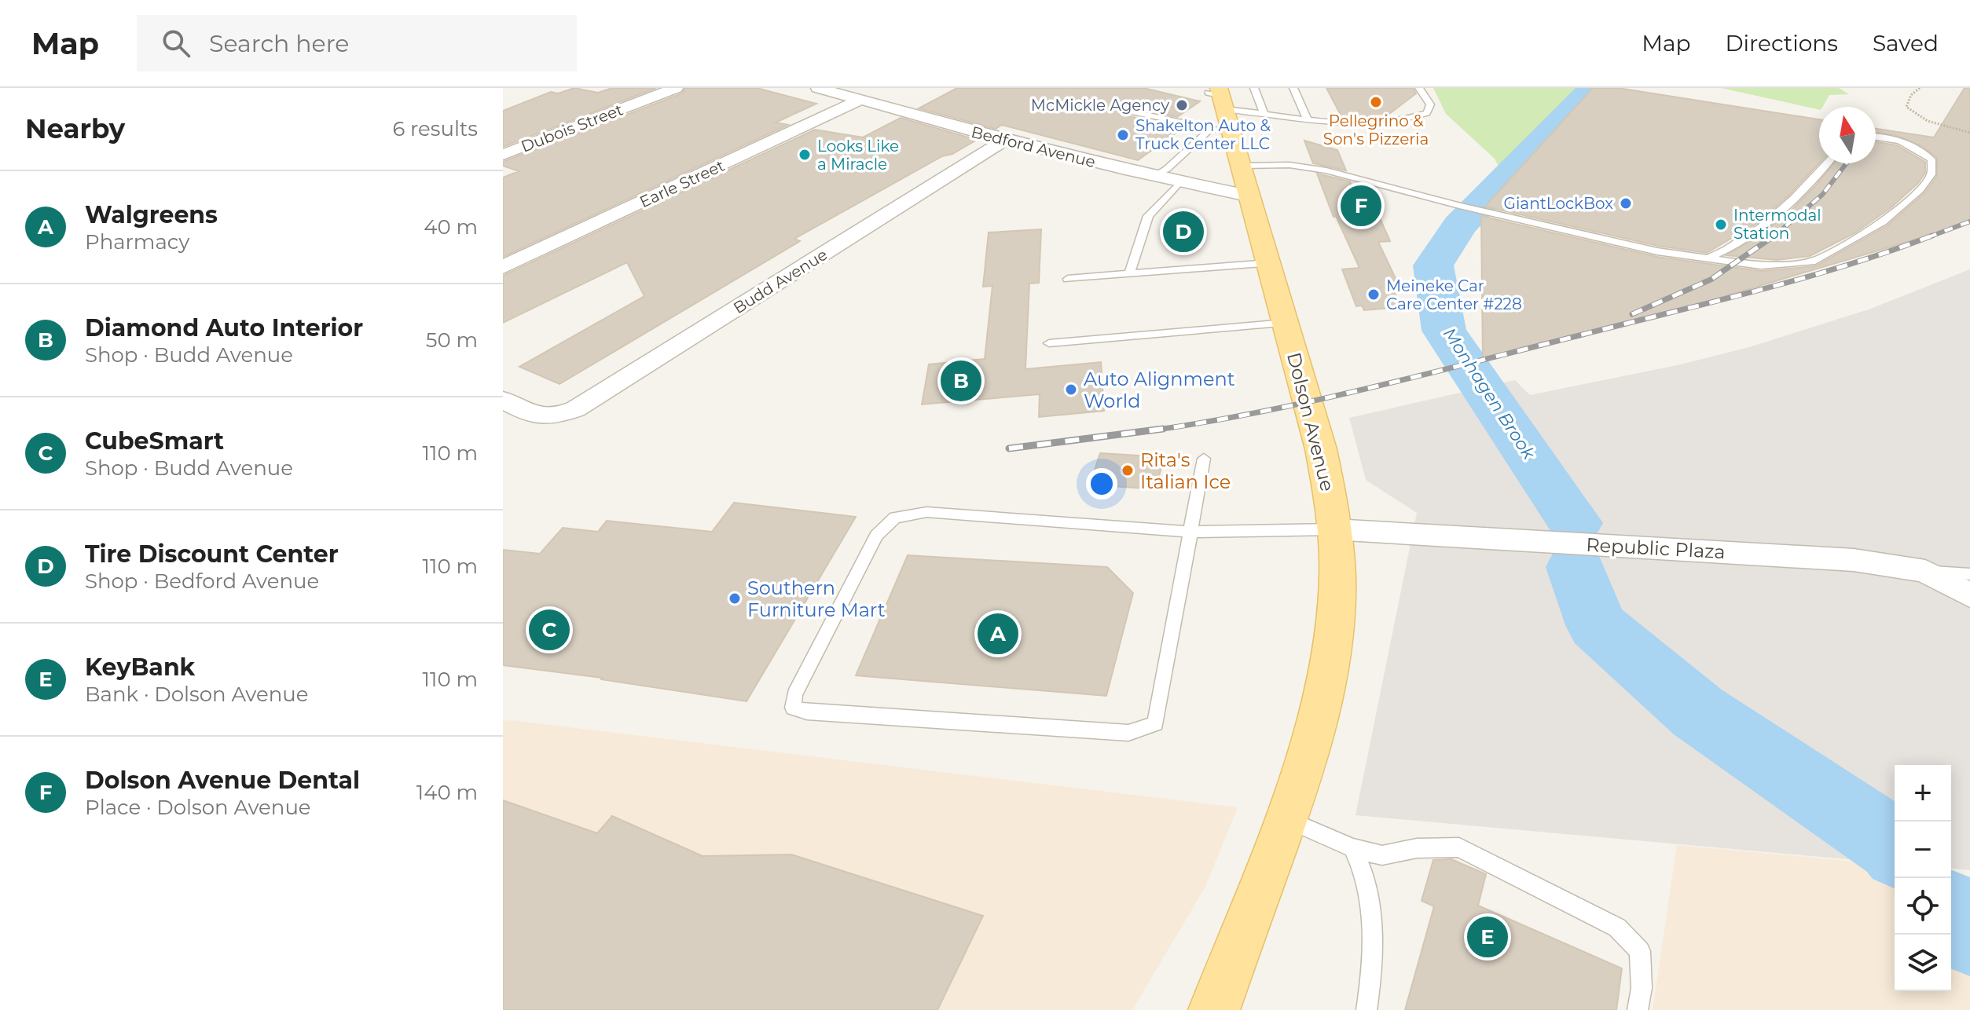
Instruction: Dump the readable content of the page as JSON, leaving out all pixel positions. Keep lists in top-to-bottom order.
{
  "streets": {
    "main road": ["Dolson Avenue"],
    "street": [
      "Dubois Street",
      "Bedford Avenue",
      "Earle Street",
      "Budd Avenue",
      "Republic Plaza"
    ]
  },
  "crossings": [
    ["Bedford Avenue", "Earle Street"],
    ["Bedford Avenue", "Budd Avenue"],
    ["Bedford Avenue", "Dolson Avenue"],
    ["Dolson Avenue", "Republic Plaza"]
  ],
  "water": ["Monhagen Brook"],
  "places": [
    "Pellegrino & Son's Pizzeria",
    "McMickle Agency",
    "Shakelton Auto & Truck Center LLC",
    "Looks Like a Miracle",
    "GiantLockBox",
    "Intermodal Station",
    "Meineke Car Care Center #228",
    "Auto Alignment World",
    "Rita's Italian Ice",
    "Southern Furniture Mart"
  ],
  "north": "top",
  "page": {
    "header": "Map",
    "search": "Search here",
    "nav": ["Map", "Directions", "Saved"],
    "heading": ["Nearby", "6 results"],
    "list": [
      {
        "mark": "A",
        "name": "Walgreens",
        "note": "Pharmacy",
        "value": "40 m"
      },
      {
        "mark": "B",
        "name": "Diamond Auto Interior",
        "note": "Shop · Budd Avenue",
        "value": "50 m"
      },
      {
        "mark": "C",
        "name": "CubeSmart",
        "note": "Shop · Budd Avenue",
        "value": "110 m"
      },
      {
        "mark": "D",
        "name": "Tire Discount Center",
        "note": "Shop · Bedford Avenue",
        "value": "110 m"
      },
      {
        "mark": "E",
        "name": "KeyBank",
        "note": "Bank · Dolson Avenue",
        "value": "110 m"
      },
      {
        "mark": "F",
        "name": "Dolson Avenue Dental",
        "note": "Place · Dolson Avenue",
        "value": "140 m"
      }
    ],
    "pins": [
      "F",
      "D",
      "B",
      "C",
      "A",
      "E"
    ],
    "map_buttons": ["+", "−"]
  }
}
